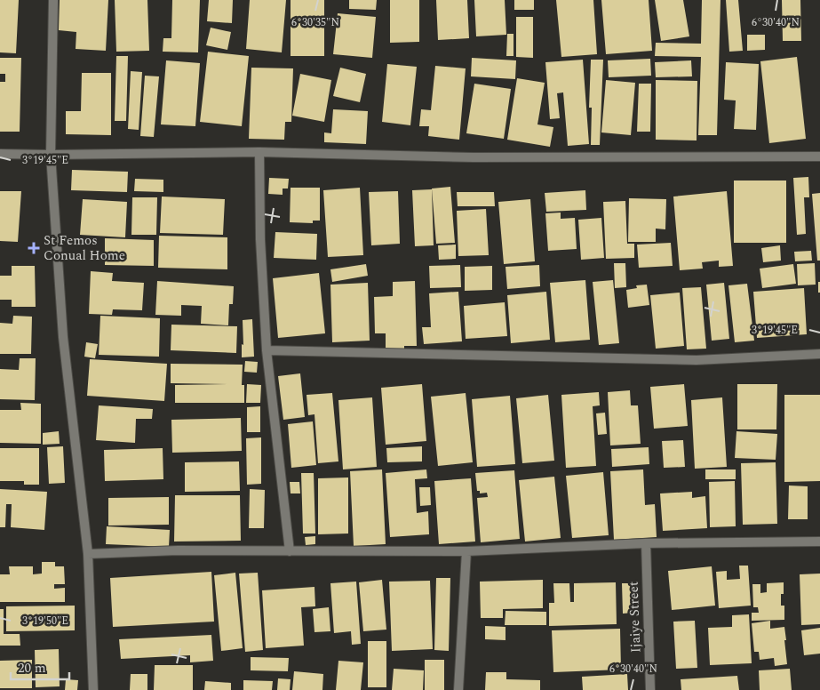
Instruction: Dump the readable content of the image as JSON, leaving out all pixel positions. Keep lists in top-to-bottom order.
{
  "streets": {
    "street": ["Ijaiye Street"]
  },
  "places": {
    "health": ["St Femos Conual Home"]
  },
  "scale_bar": "20 m",
  "coordinates": [
    "6°30'35\"N",
    "6°30'40\"N",
    "3°19'45\"E",
    "3°19'50\"E"
  ]
}
